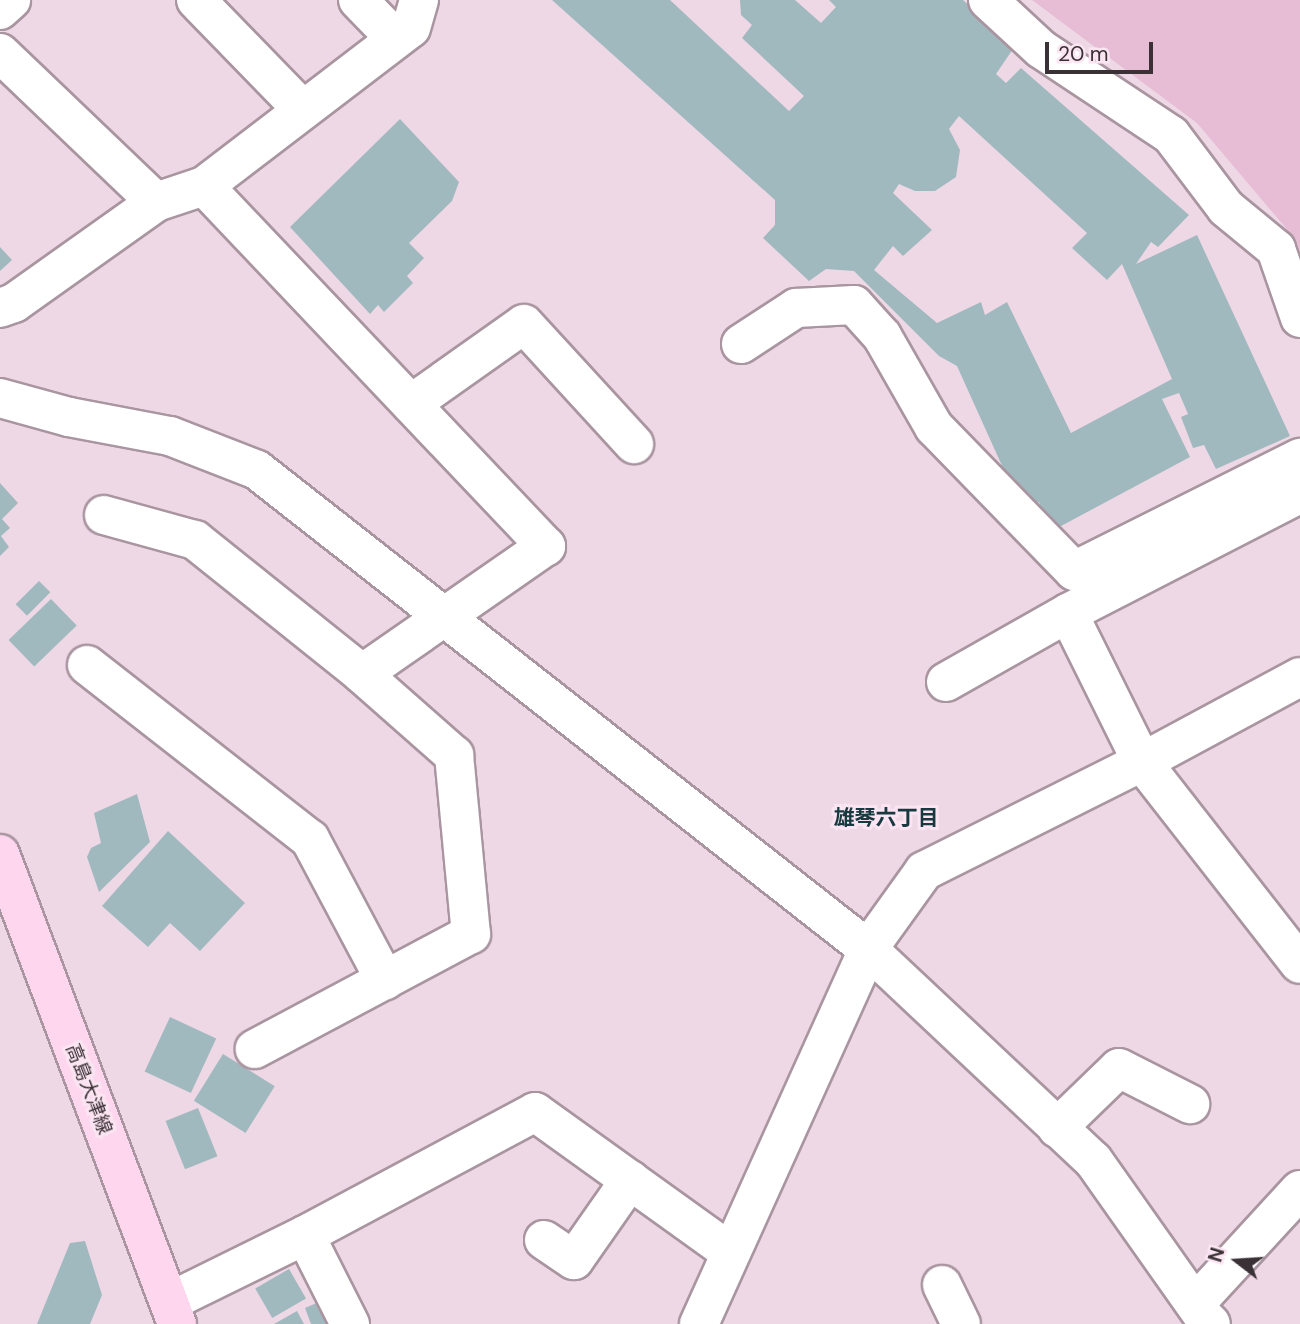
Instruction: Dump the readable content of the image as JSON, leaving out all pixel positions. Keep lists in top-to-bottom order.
{
  "streets": {
    "main road": ["高島大津線"]
  },
  "districts": ["雄琴六丁目"],
  "scale_bar": "20 m",
  "north": "left"
}
